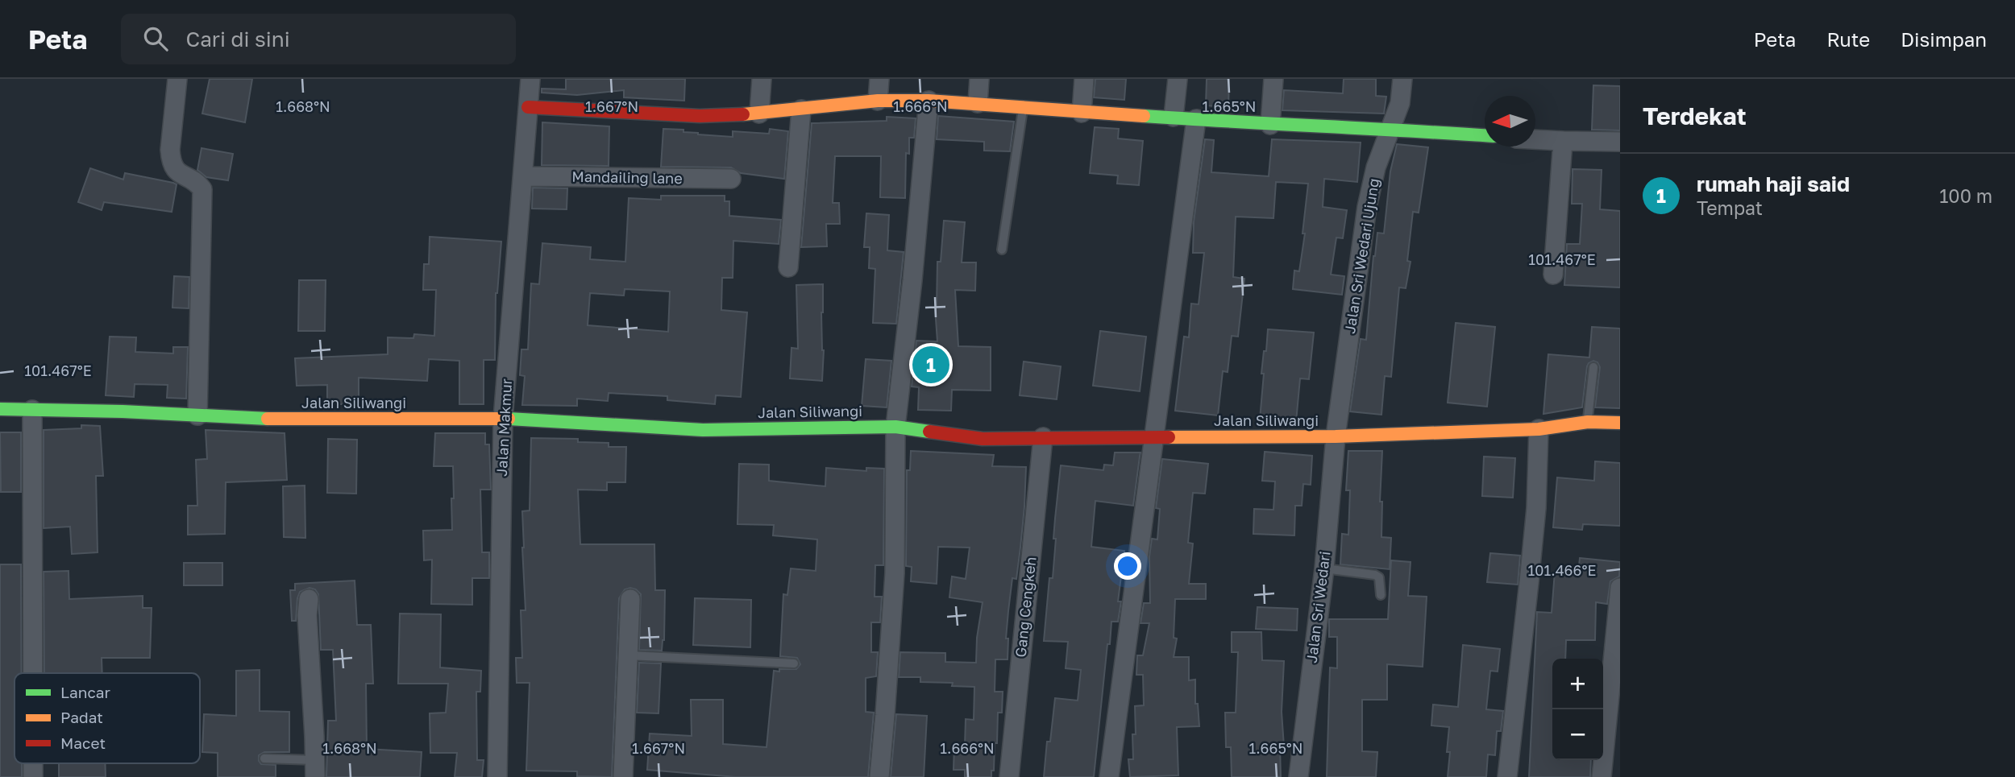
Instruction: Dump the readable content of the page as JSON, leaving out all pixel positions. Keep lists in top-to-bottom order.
{
  "streets": {
    "street": [
      "Mandailing lane",
      "Jalan Sri Wedari Ujung",
      "Jalan Siliwangi",
      "Jalan Makmur",
      "Gang Cengkeh",
      "Jalan Sri Wedari"
    ]
  },
  "crossings": [
    ["Mandailing lane", "Jalan Makmur"],
    ["Jalan Sri Wedari Ujung", "Jalan Siliwangi"],
    ["Jalan Sri Wedari Ujung", "Jalan Sri Wedari"],
    ["Jalan Siliwangi", "Jalan Makmur"],
    ["Jalan Siliwangi", "Gang Cengkeh"],
    ["Jalan Siliwangi", "Jalan Sri Wedari"]
  ],
  "legend": ["Lancar", "Padat", "Macet"],
  "north": "left",
  "page": {
    "header": "Peta",
    "search": "Cari di sini",
    "nav": ["Peta", "Rute", "Disimpan"],
    "heading": "Terdekat",
    "list": [
      {
        "mark": "1",
        "name": "rumah haji said",
        "note": "Tempat",
        "value": "100 m"
      }
    ],
    "pins": "1",
    "map_buttons": ["+", "−"]
  },
  "coordinates": [
    "1.668°N",
    "1.667°N",
    "1.666°N",
    "1.665°N",
    "101.467°E",
    "101.466°E"
  ]
}
